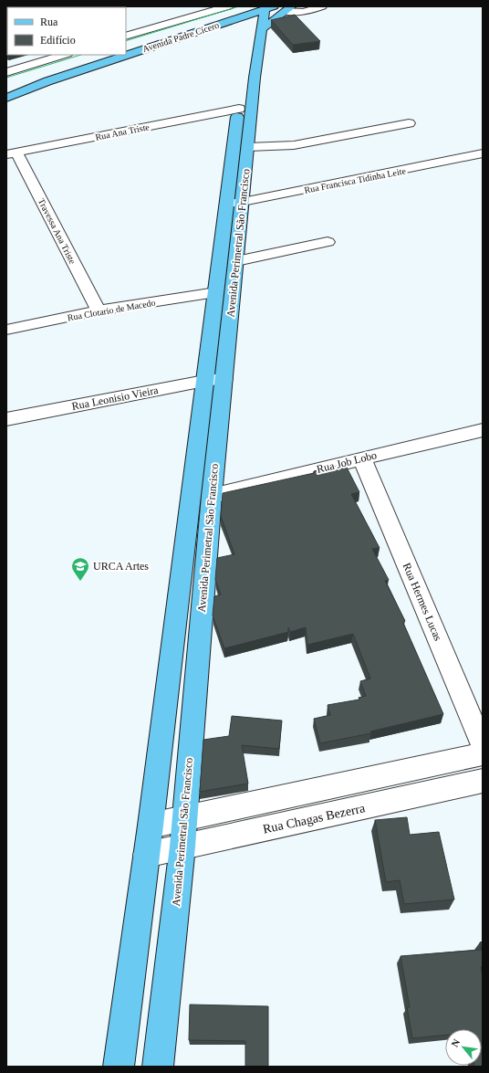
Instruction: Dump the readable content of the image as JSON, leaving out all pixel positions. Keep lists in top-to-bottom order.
{
  "streets": {
    "main road": ["Avenida Padre Cícero", "Avenida Perimetral São Francisco"],
    "street": [
      "Rua Ana Triste",
      "Rua Francisca Tidinha Leite",
      "Travessa Ana Triste",
      "Rua Clotario de Macedo",
      "Rua Leonisio Vieira",
      "Rua Job Lobo",
      "Rua Hermes Lucas",
      "Rua Chagas Bezerra"
    ]
  },
  "crossings": [
    ["Avenida Padre Cícero", "Avenida Perimetral São Francisco"],
    ["Rua Ana Triste", "Travessa Ana Triste"],
    ["Rua Ana Triste", "Avenida Perimetral São Francisco"],
    ["Rua Francisca Tidinha Leite", "Avenida Perimetral São Francisco"],
    ["Travessa Ana Triste", "Rua Clotario de Macedo"],
    ["Avenida Perimetral São Francisco", "Rua Clotario de Macedo"],
    ["Avenida Perimetral São Francisco", "Rua Leonisio Vieira"],
    ["Avenida Perimetral São Francisco", "Rua Job Lobo"],
    ["Avenida Perimetral São Francisco", "Rua Chagas Bezerra"],
    ["Rua Job Lobo", "Rua Hermes Lucas"]
  ],
  "places": {
    "school or university": ["URCA Artes"]
  },
  "legend": ["Rua", "Edifício"],
  "north": "top left"
}
